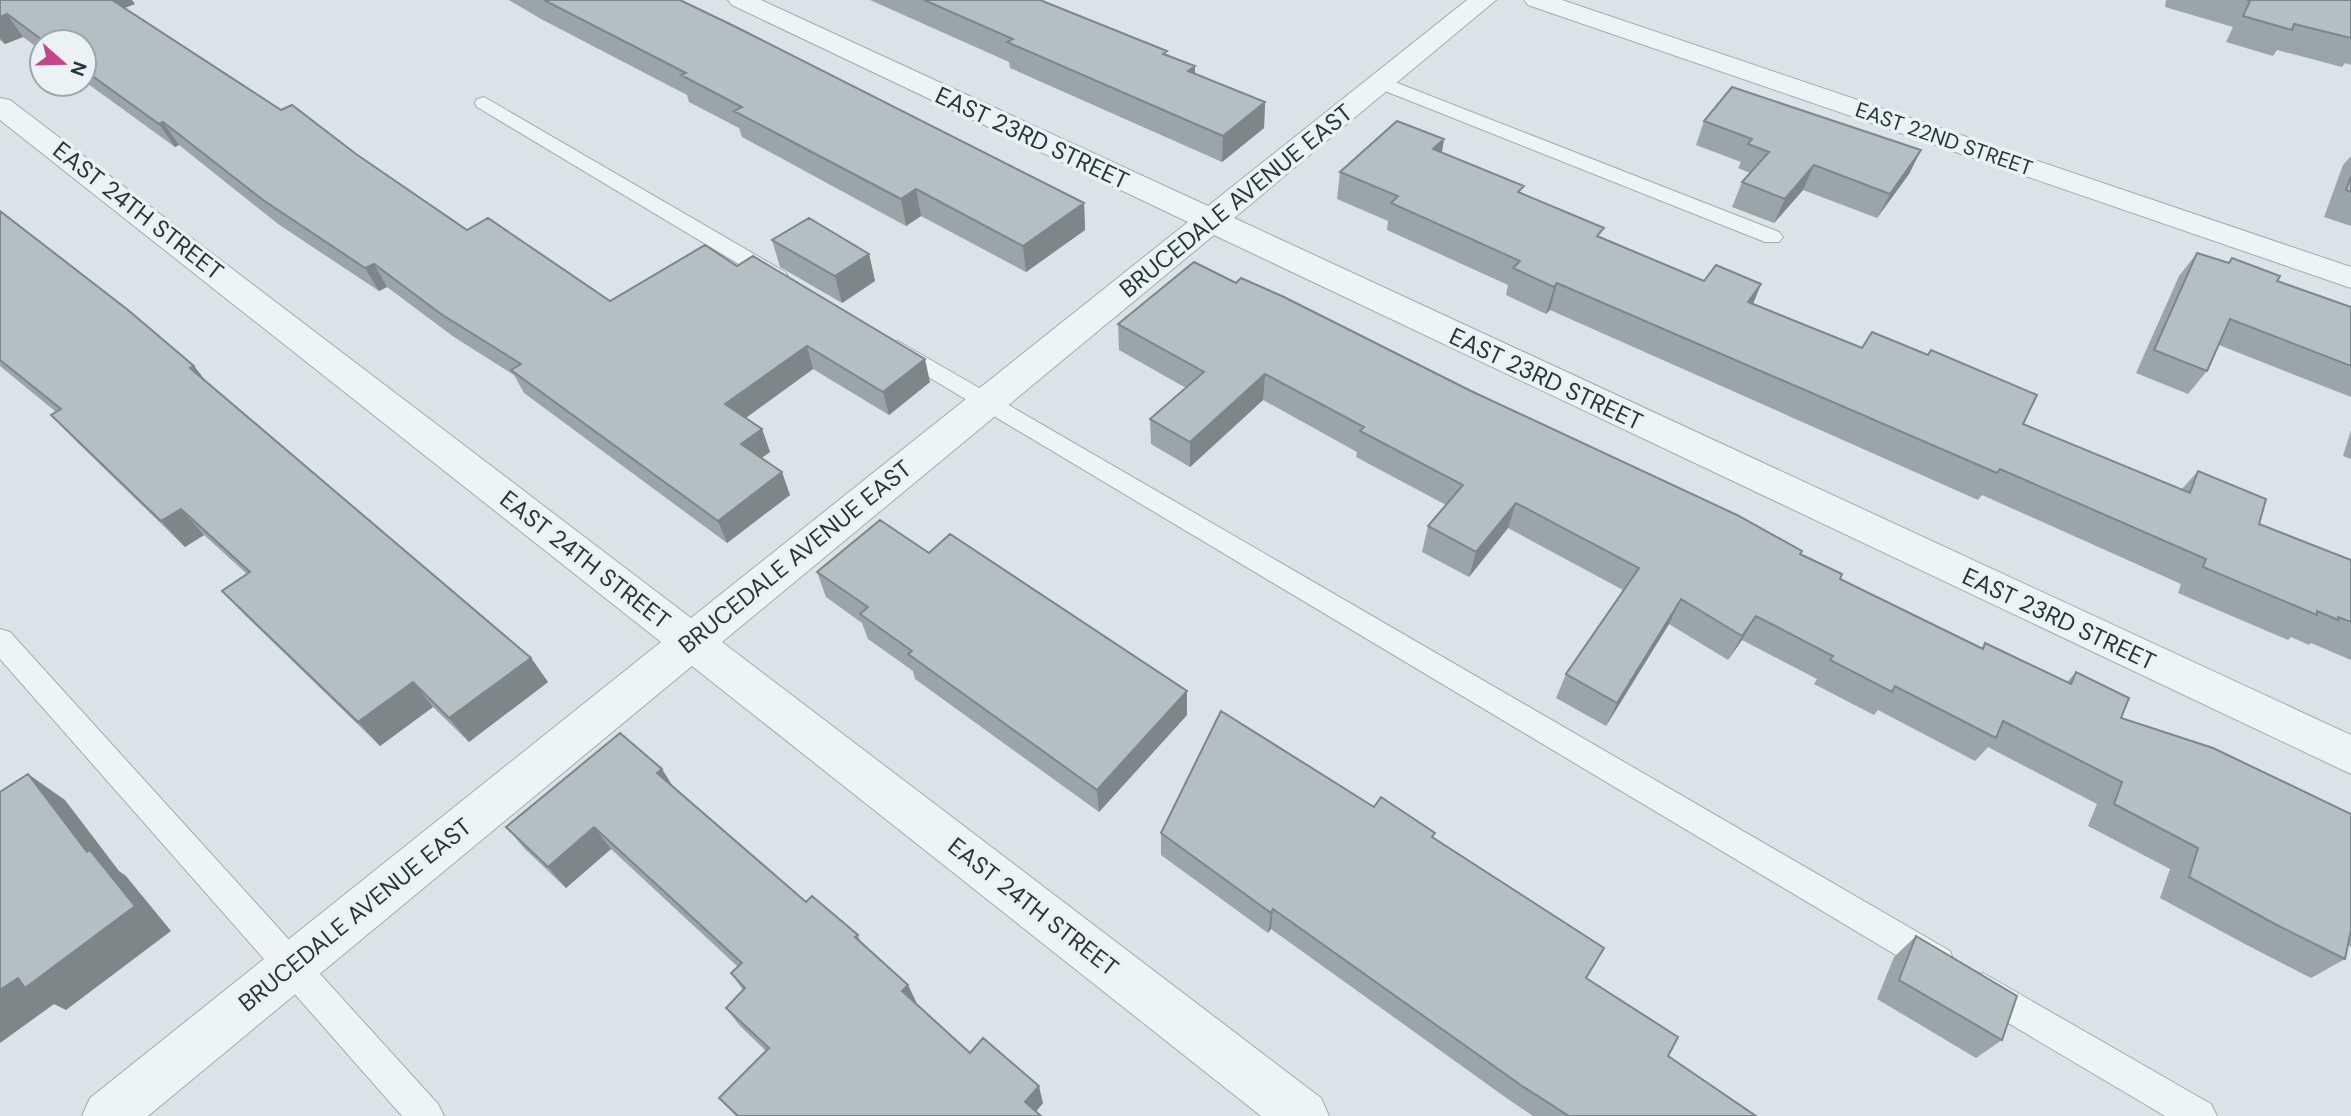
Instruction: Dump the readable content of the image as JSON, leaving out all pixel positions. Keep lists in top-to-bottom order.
{
  "streets": {
    "street": [
      "EAST 23RD STREET",
      "EAST 22ND STREET",
      "BRUCEDALE AVENUE EAST",
      "EAST 24TH STREET"
    ]
  },
  "crossings": [
    ["EAST 23RD STREET", "BRUCEDALE AVENUE EAST"],
    ["BRUCEDALE AVENUE EAST", "EAST 24TH STREET"]
  ],
  "north": "right"
}
